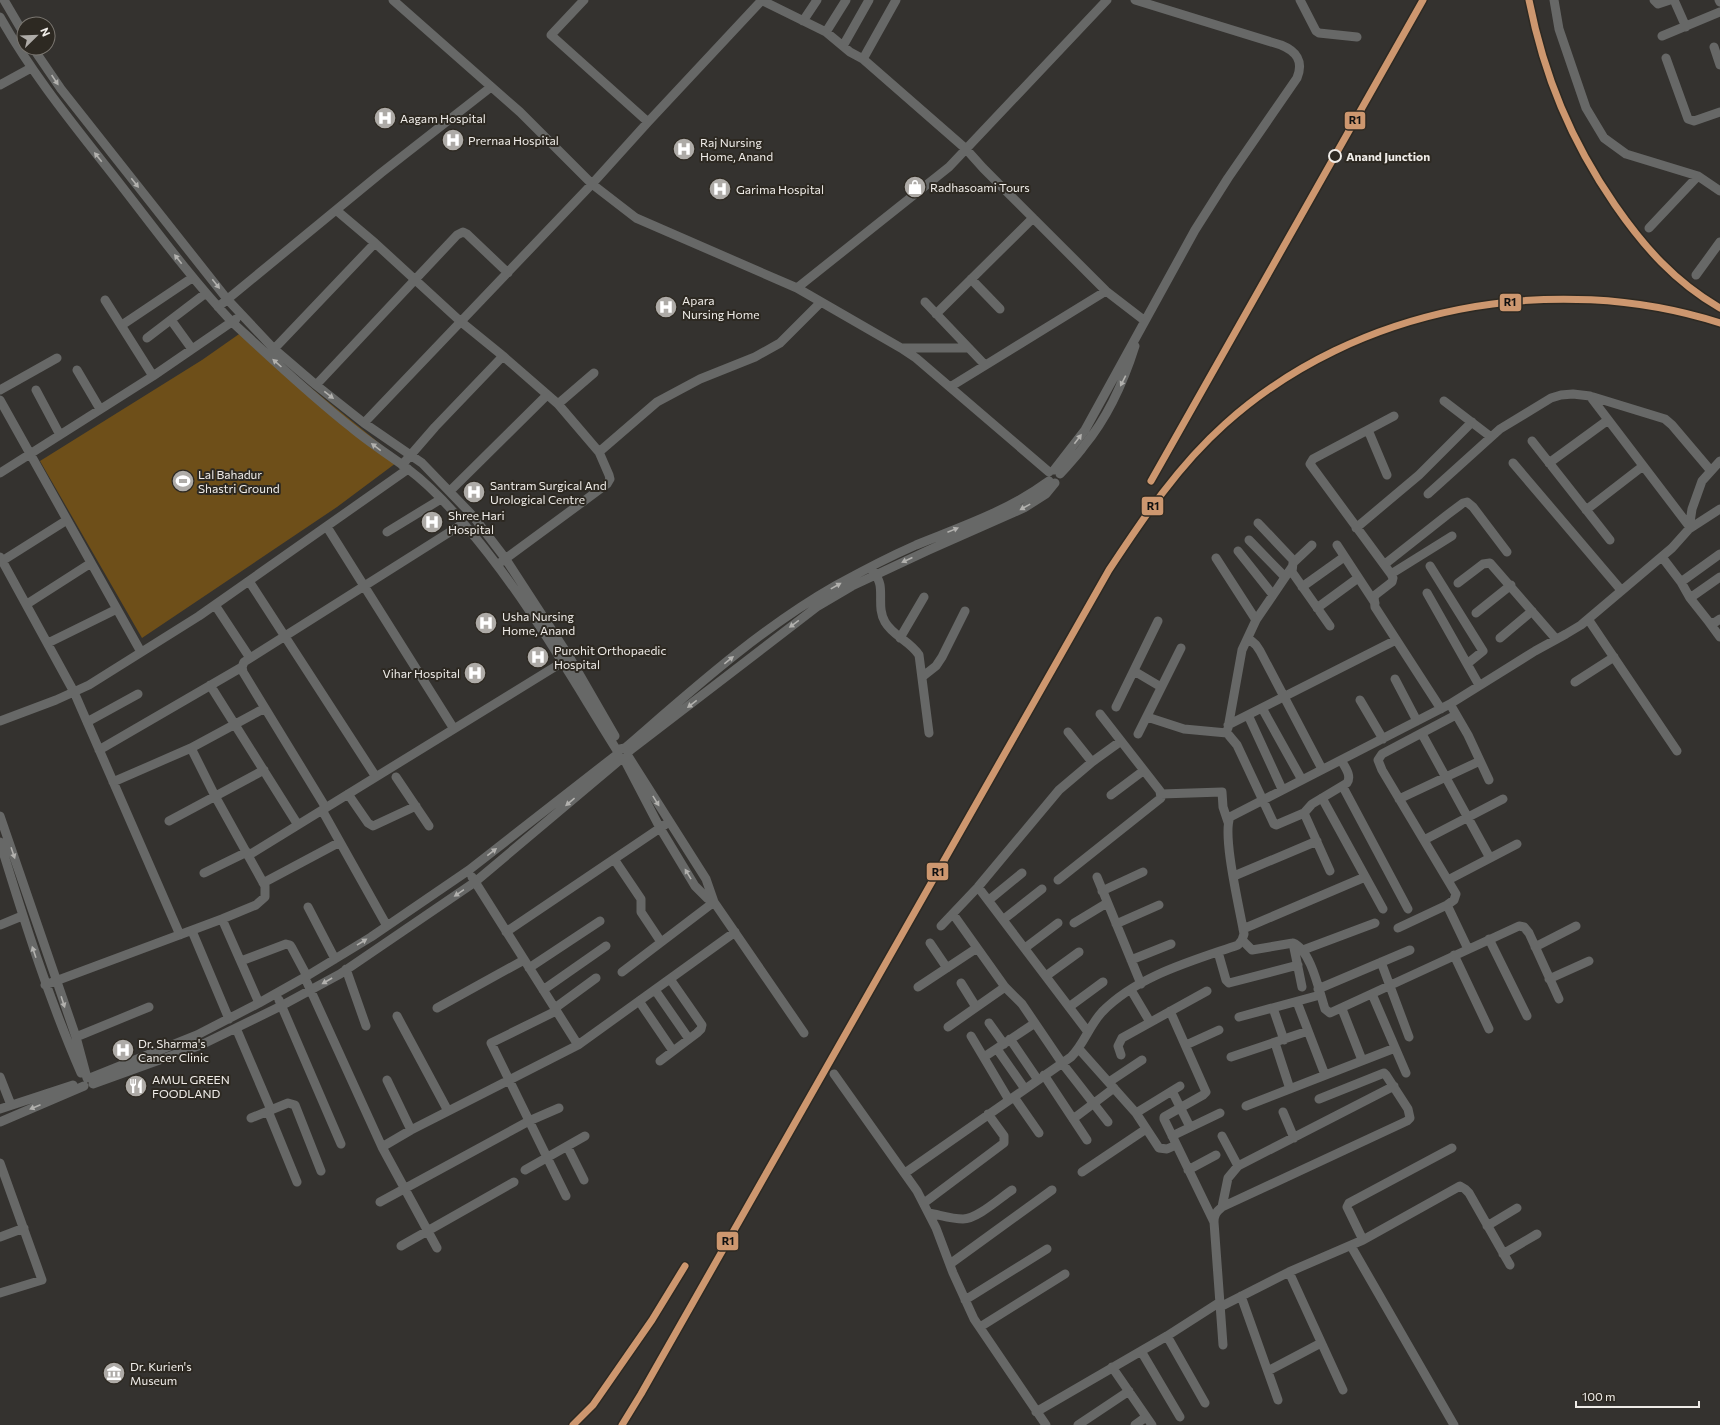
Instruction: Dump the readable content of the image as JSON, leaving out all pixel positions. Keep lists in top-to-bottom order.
{
  "places": {
    "hospital": [
      "Aagam Hospital",
      "Prernaa Hospital",
      "Raj Nursing Home, Anand",
      "Garima Hospital",
      "Apara Nursing Home",
      "Santram Surgical And Urological Centre",
      "Shree Hari Hospital",
      "Usha Nursing Home, Anand",
      "Purohit Orthopaedic Hospital",
      "Vihar Hospital",
      "Dr. Sharma's Cancer Clinic"
    ],
    "other": ["Anand Junction"],
    "shop": ["Radhasoami Tours"],
    "sports": ["Lal Bahadur Shastri Ground"],
    "restaurant": ["AMUL GREEN FOODLAND"],
    "museum": ["Dr. Kurien's Museum"]
  },
  "lines": ["transit line R1"],
  "scale_bar": "100 m",
  "north": "top right"
}
